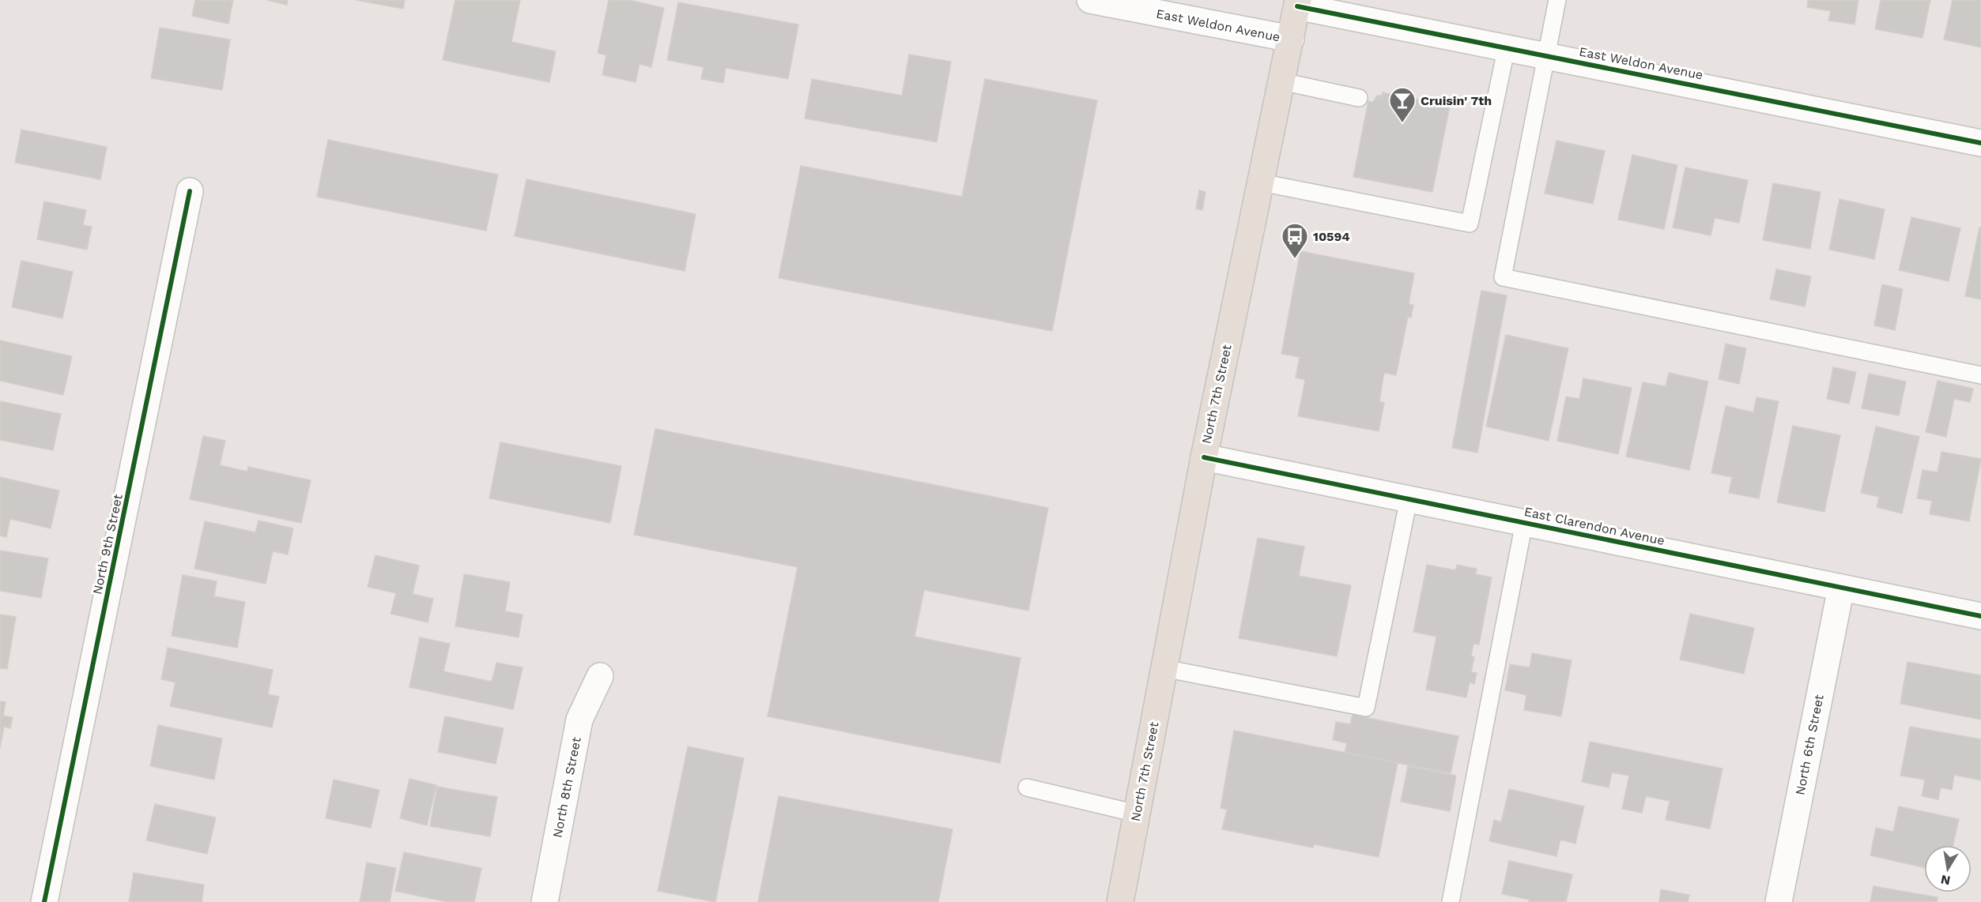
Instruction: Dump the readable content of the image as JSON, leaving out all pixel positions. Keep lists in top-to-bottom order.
{
  "streets": {
    "main road": ["North 7th Street"],
    "street": [
      "East Weldon Avenue",
      "East Clarendon Avenue",
      "North 9th Street",
      "North 6th Street",
      "North 8th Street"
    ]
  },
  "crossings": [
    ["East Weldon Avenue", "North 7th Street"],
    ["North 7th Street", "East Clarendon Avenue"],
    ["East Clarendon Avenue", "North 6th Street"]
  ],
  "places": {
    "bar": ["Cruisin' 7th"],
    "bus stop": ["10594"]
  },
  "north": "bottom"
}
